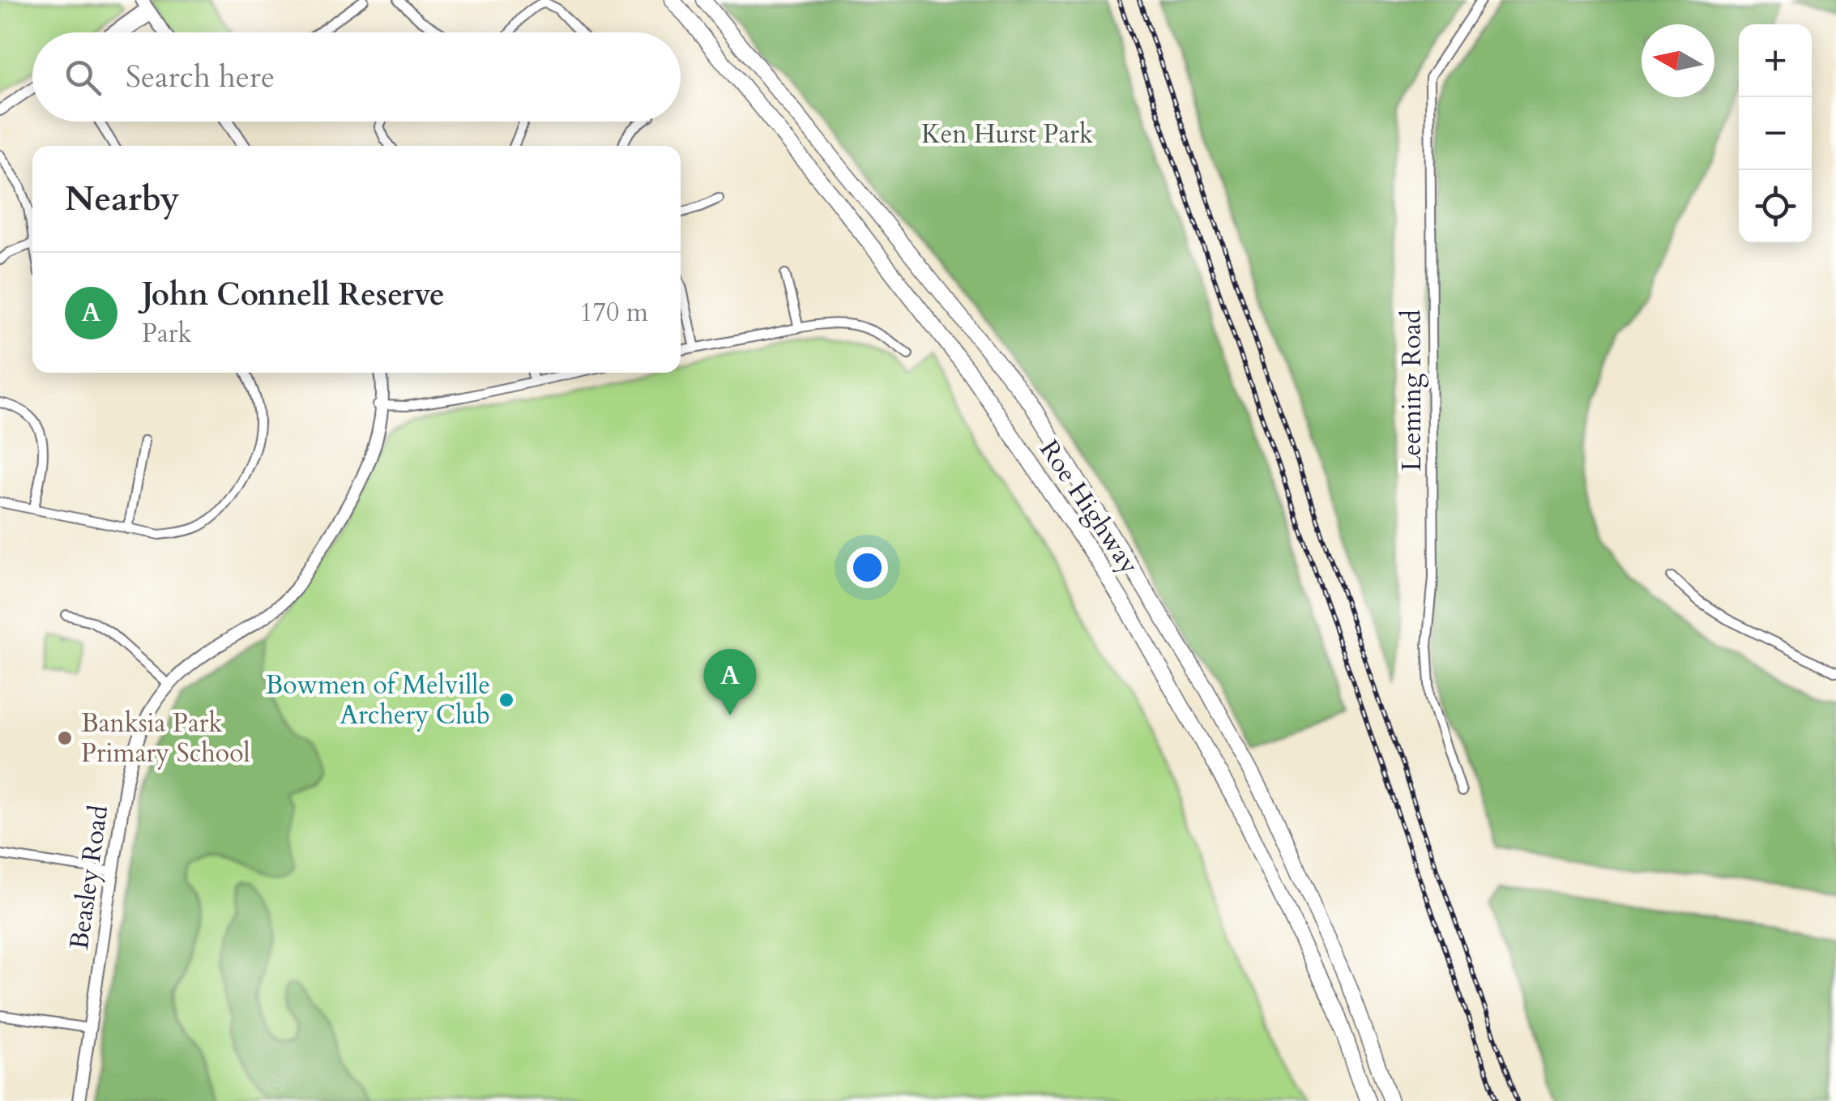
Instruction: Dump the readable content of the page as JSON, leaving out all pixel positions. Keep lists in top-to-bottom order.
{
  "streets": {
    "highway": ["Roe Highway"],
    "main road": ["Beasley Road"],
    "street": ["Leeming Road"]
  },
  "parks": ["Ken Hurst Park"],
  "places": ["Bowmen of Melville Archery Club", "Banksia Park Primary School"],
  "north": "left",
  "page": {
    "map_buttons": ["+", "−"],
    "search": "Search here",
    "heading": "Nearby",
    "list": [
      {
        "mark": "A",
        "name": "John Connell Reserve",
        "note": "Park",
        "value": "170 m"
      }
    ],
    "pins": "A"
  }
}
